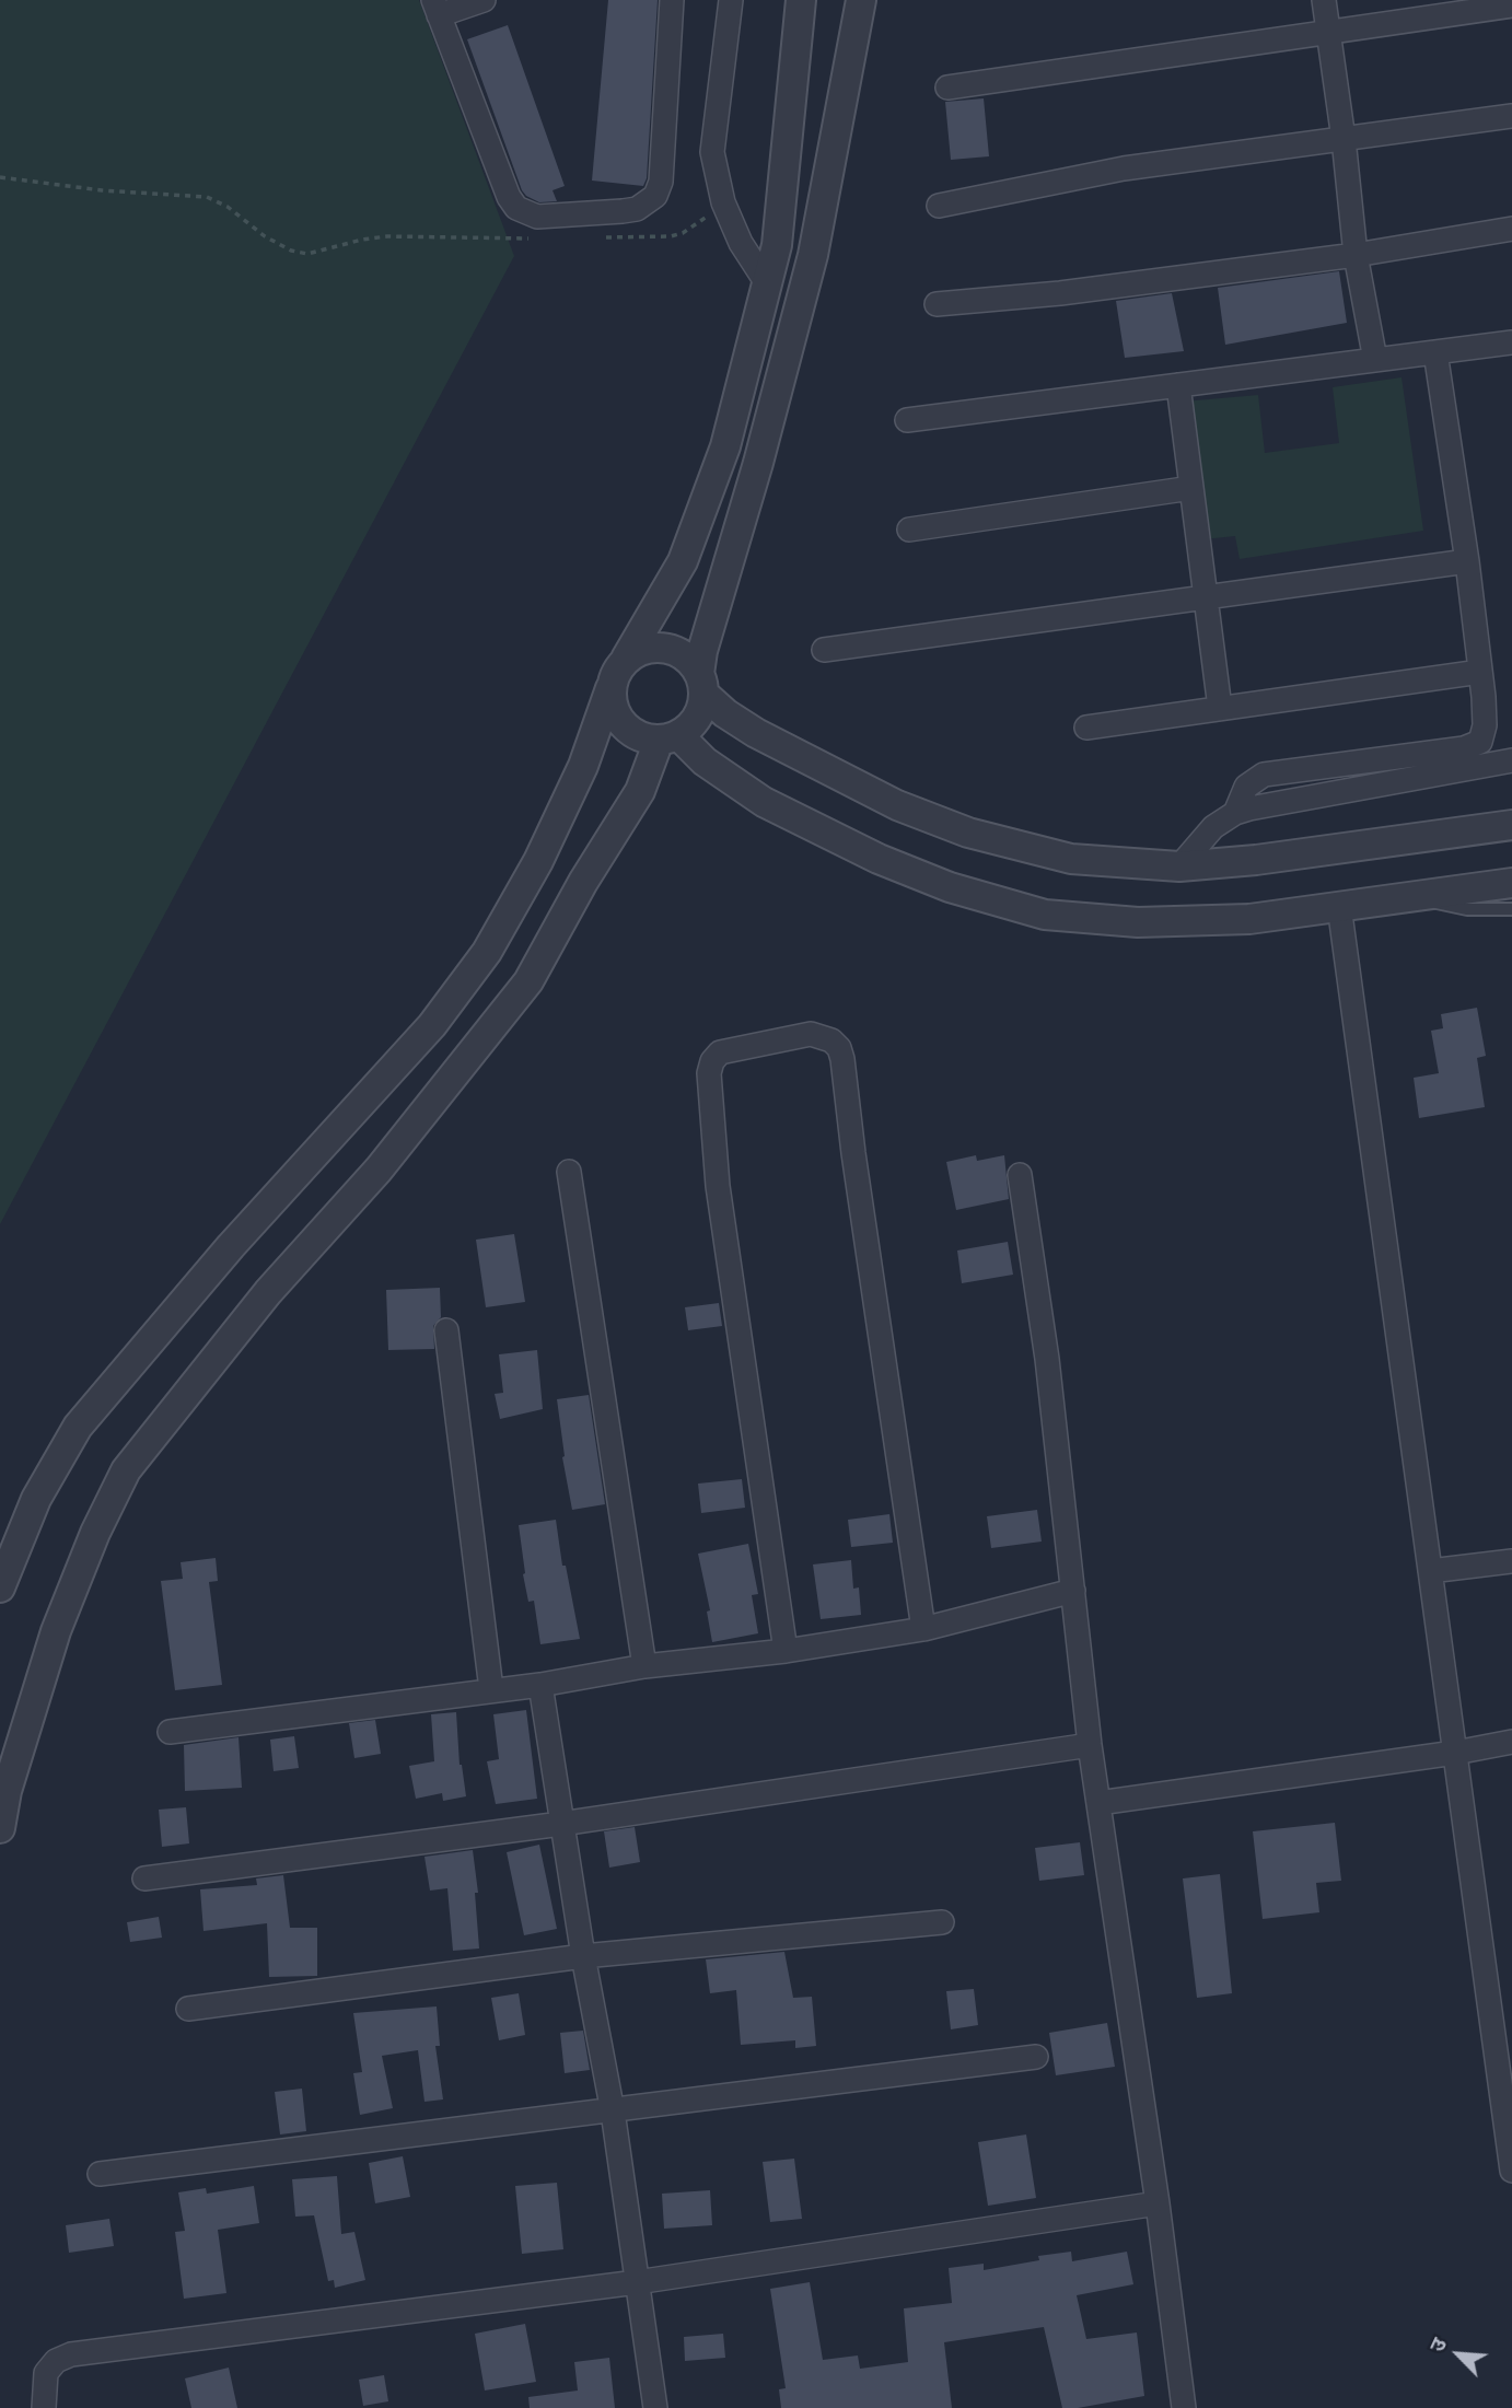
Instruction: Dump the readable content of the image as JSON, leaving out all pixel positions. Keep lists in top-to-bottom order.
{
  "north": "top left"
}
